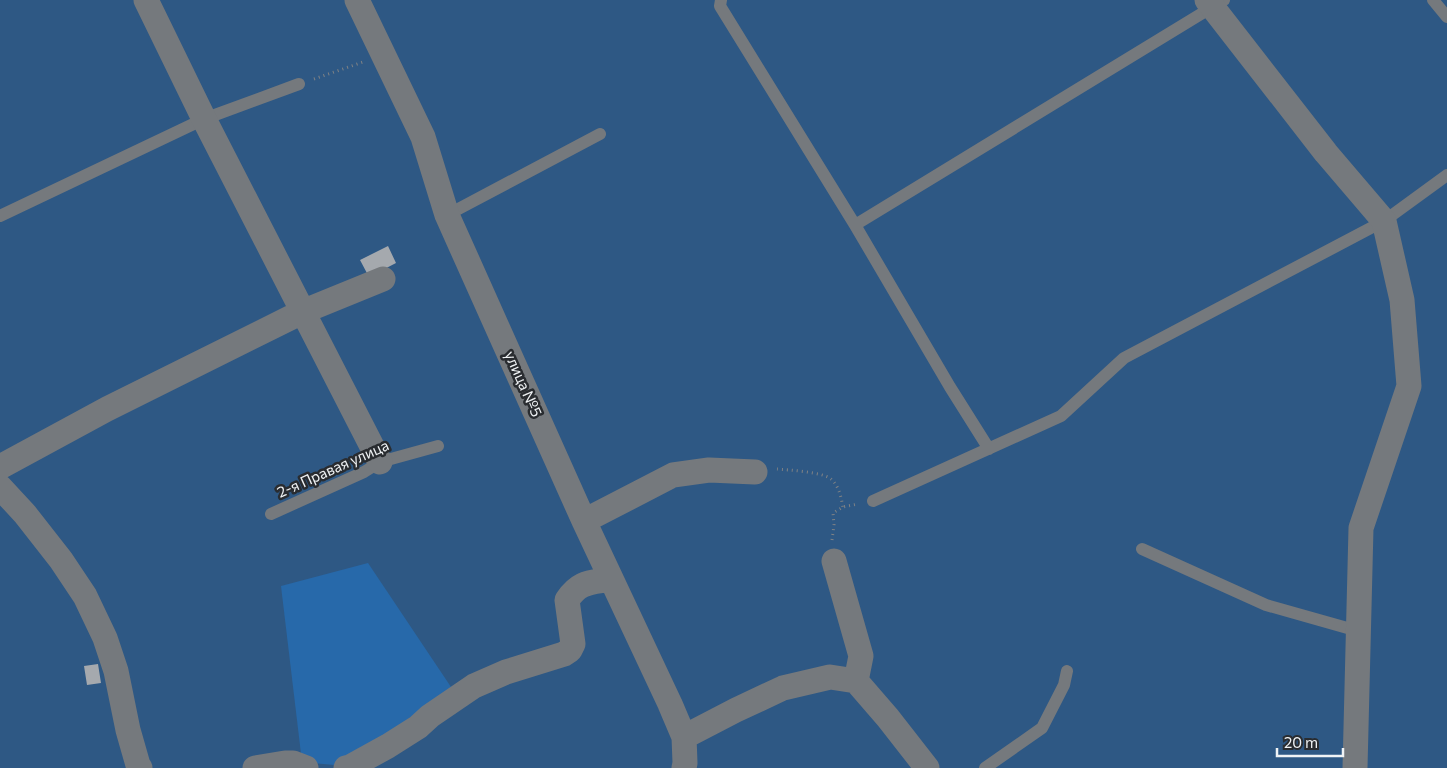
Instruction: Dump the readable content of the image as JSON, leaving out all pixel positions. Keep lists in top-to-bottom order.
{
  "streets": {
    "street": ["улица №5"],
    "lane": ["2-я Правая улица"]
  },
  "scale_bar": "20 m"
}
